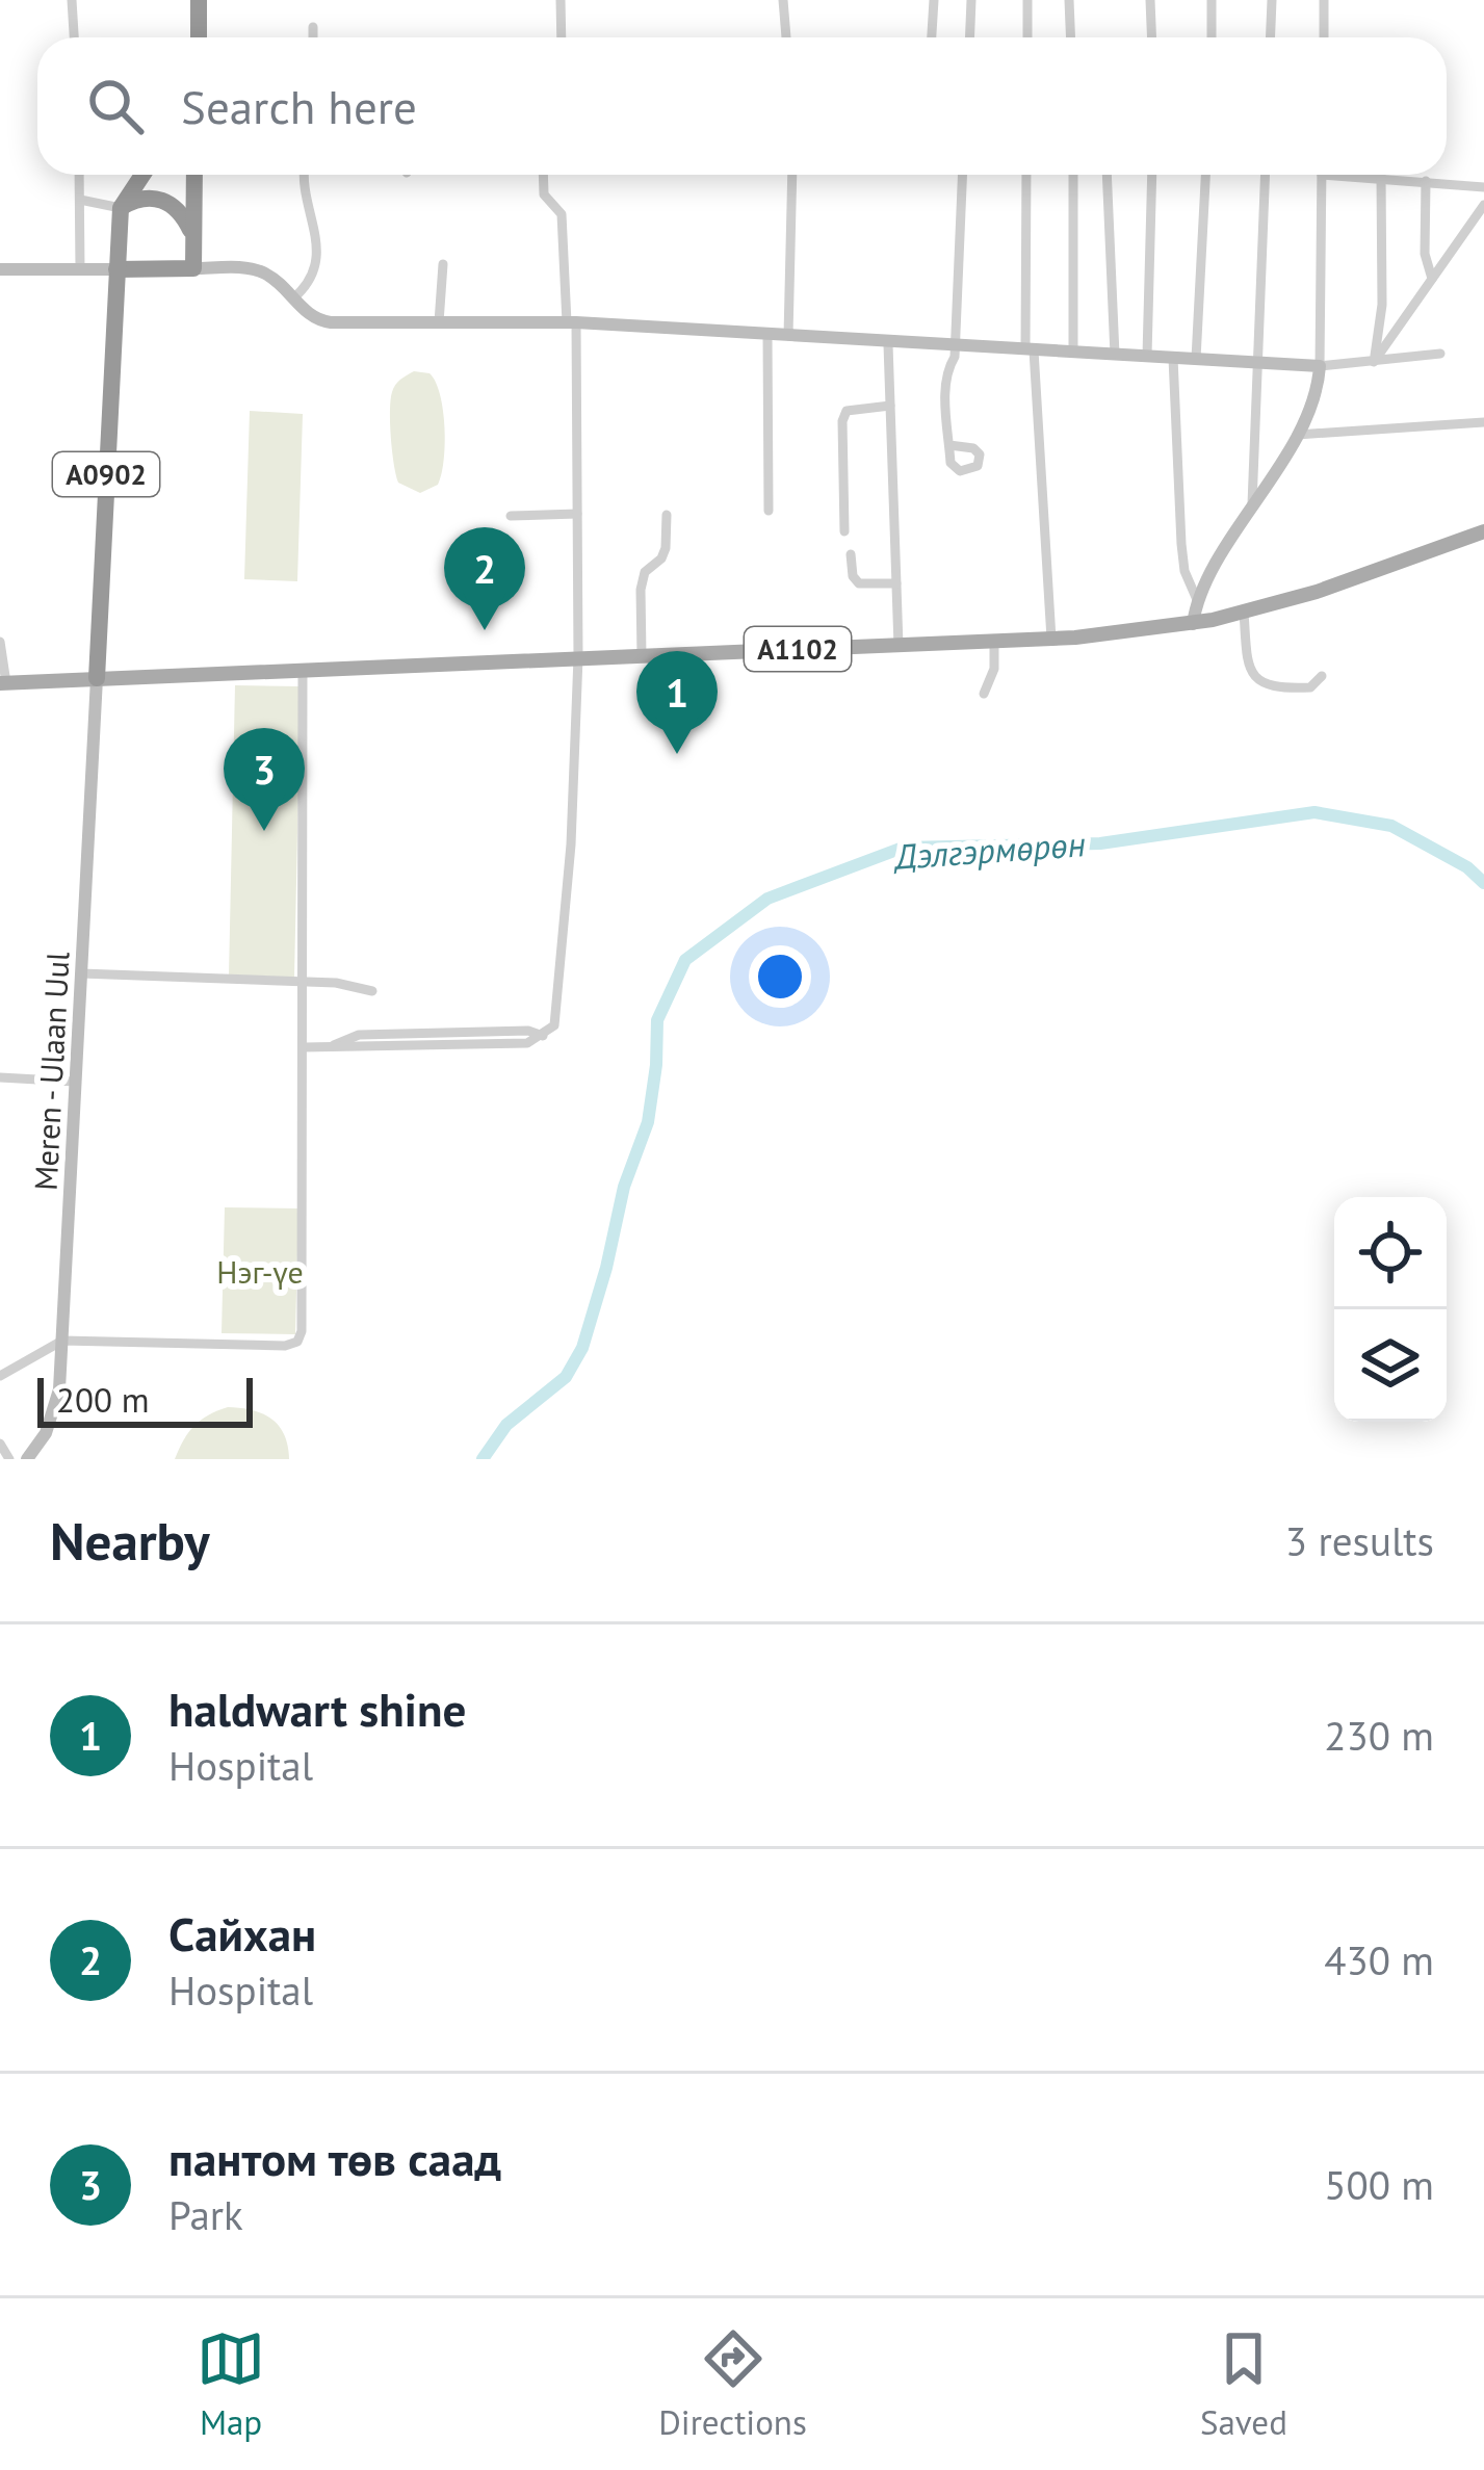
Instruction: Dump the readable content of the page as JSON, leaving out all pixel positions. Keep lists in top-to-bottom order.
{
  "streets": {
    "highway": ["A0902"],
    "main road": ["A1102", "Meren - Ulaan Uul"]
  },
  "crossings": [
    ["A0902", "A1102"],
    ["A0902", "Meren - Ulaan Uul"],
    ["A1102", "Meren - Ulaan Uul"]
  ],
  "water": ["Дэлгэрмөрөн"],
  "parks": ["Нэг-үе"],
  "scale_bar": "200 m",
  "page": {
    "search": "Search here",
    "pins": ["2", "1", "3"],
    "scale": "200 m",
    "heading": ["Nearby", "3 results"],
    "list": [
      {
        "mark": "1",
        "name": "haldwart shine",
        "note": "Hospital",
        "value": "230 m"
      },
      {
        "mark": "2",
        "name": "Сайхан",
        "note": "Hospital",
        "value": "430 m"
      },
      {
        "mark": "3",
        "name": "пантом төв саад",
        "note": "Park",
        "value": "500 m"
      }
    ],
    "nav": ["Map", "Directions", "Saved"]
  }
}
